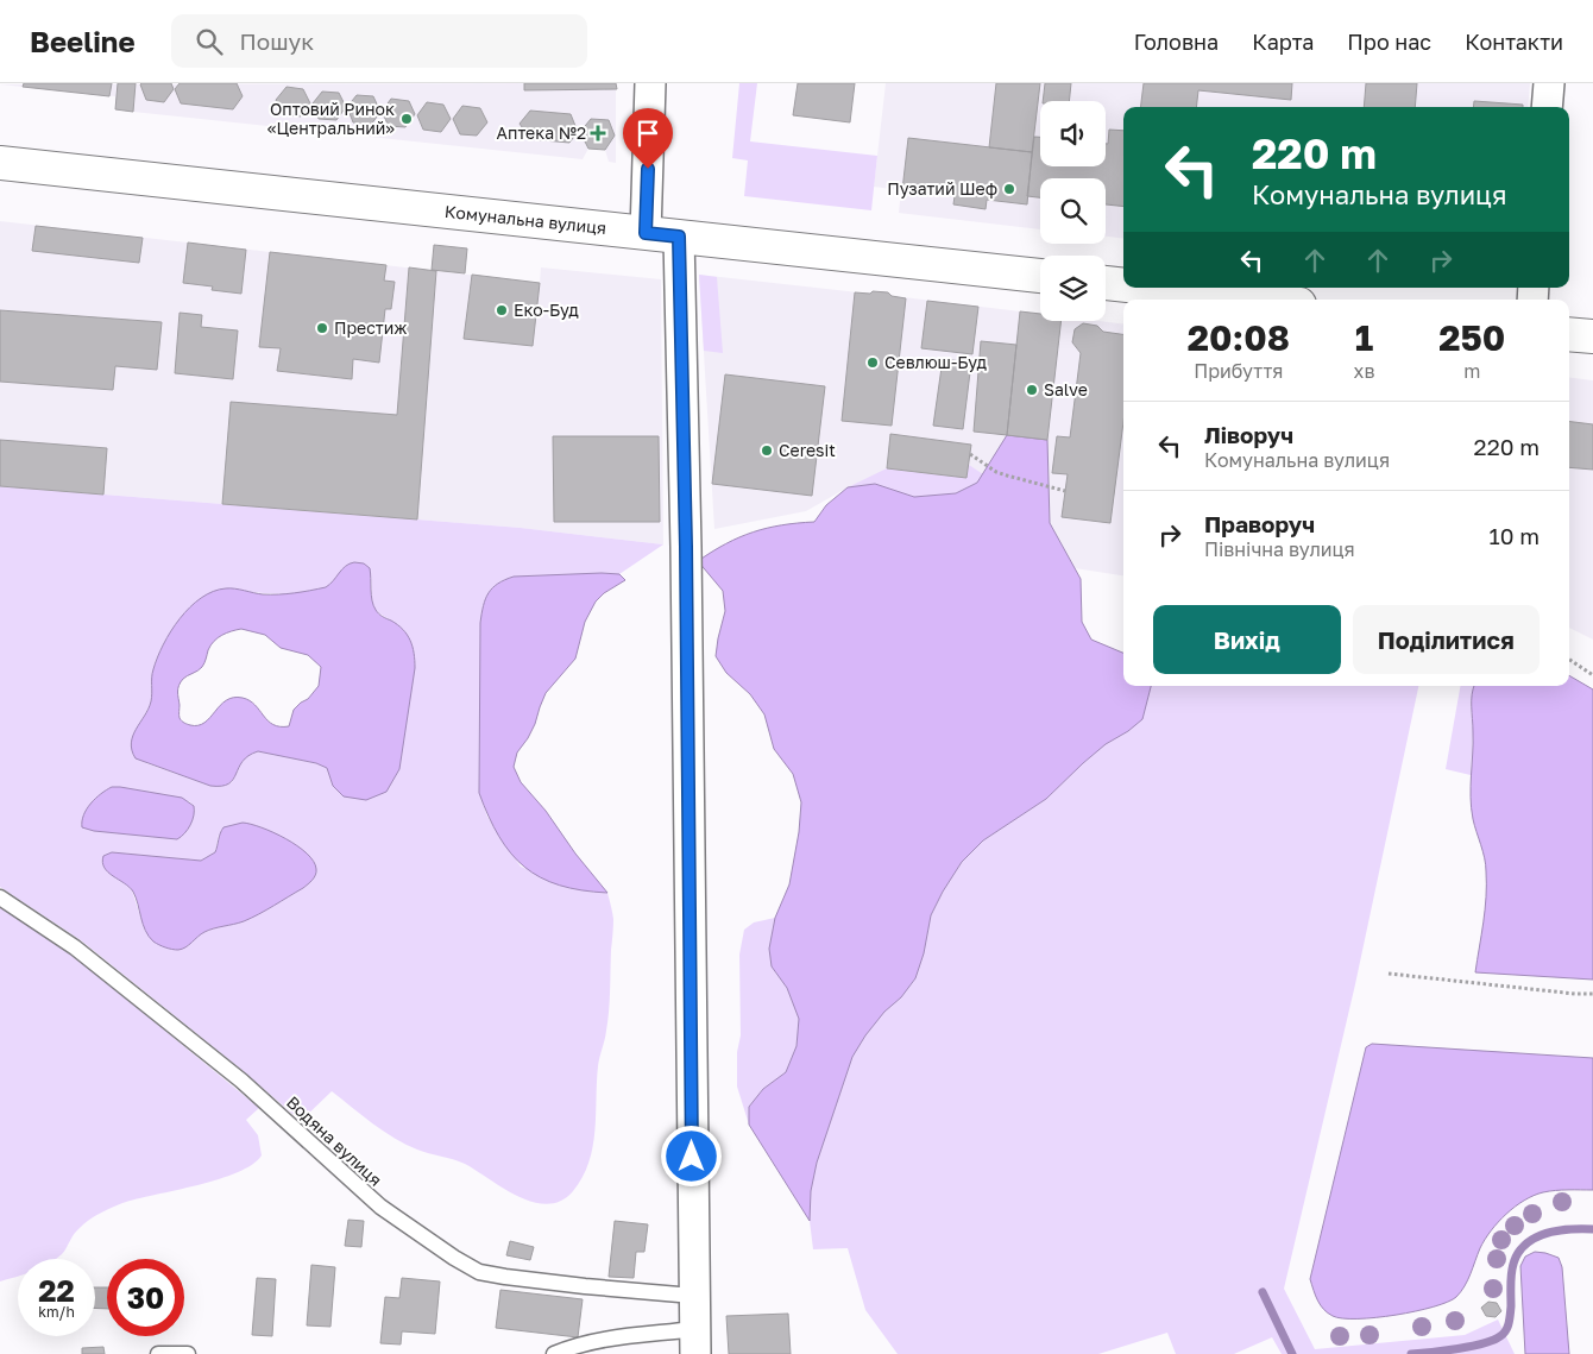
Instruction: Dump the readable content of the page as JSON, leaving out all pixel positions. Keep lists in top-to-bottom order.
{
  "streets": {
    "main road": ["Комунальна вулиця"],
    "lane": ["Водяна вулиця"]
  },
  "places": {
    "other": [
      "Оптовий Ринок «Центральний»",
      "Пузатий Шеф",
      "Еко-Буд",
      "Престиж",
      "Севлюш-Буд",
      "Salve",
      "Ceresit"
    ],
    "health": ["Аптека №2"]
  },
  "page": {
    "header": "Beeline",
    "search": "Пошук",
    "nav": [
      "Головна",
      "Карта",
      "Про нас",
      "Контакти"
    ],
    "turn": ["220 m", "Комунальна вулиця"],
    "eta": [
      "20:08",
      "Прибуття",
      "1",
      "хв",
      "250",
      "m"
    ],
    "list": [
      {
        "name": "Ліворуч",
        "note": "Комунальна вулиця",
        "value": "220 m"
      },
      {
        "name": "Праворуч",
        "note": "Північна вулиця",
        "value": "10 m"
      }
    ],
    "buttons": ["Вихід", "Поділитися"],
    "speed": "22 km/h",
    "limit": "30"
  }
}
